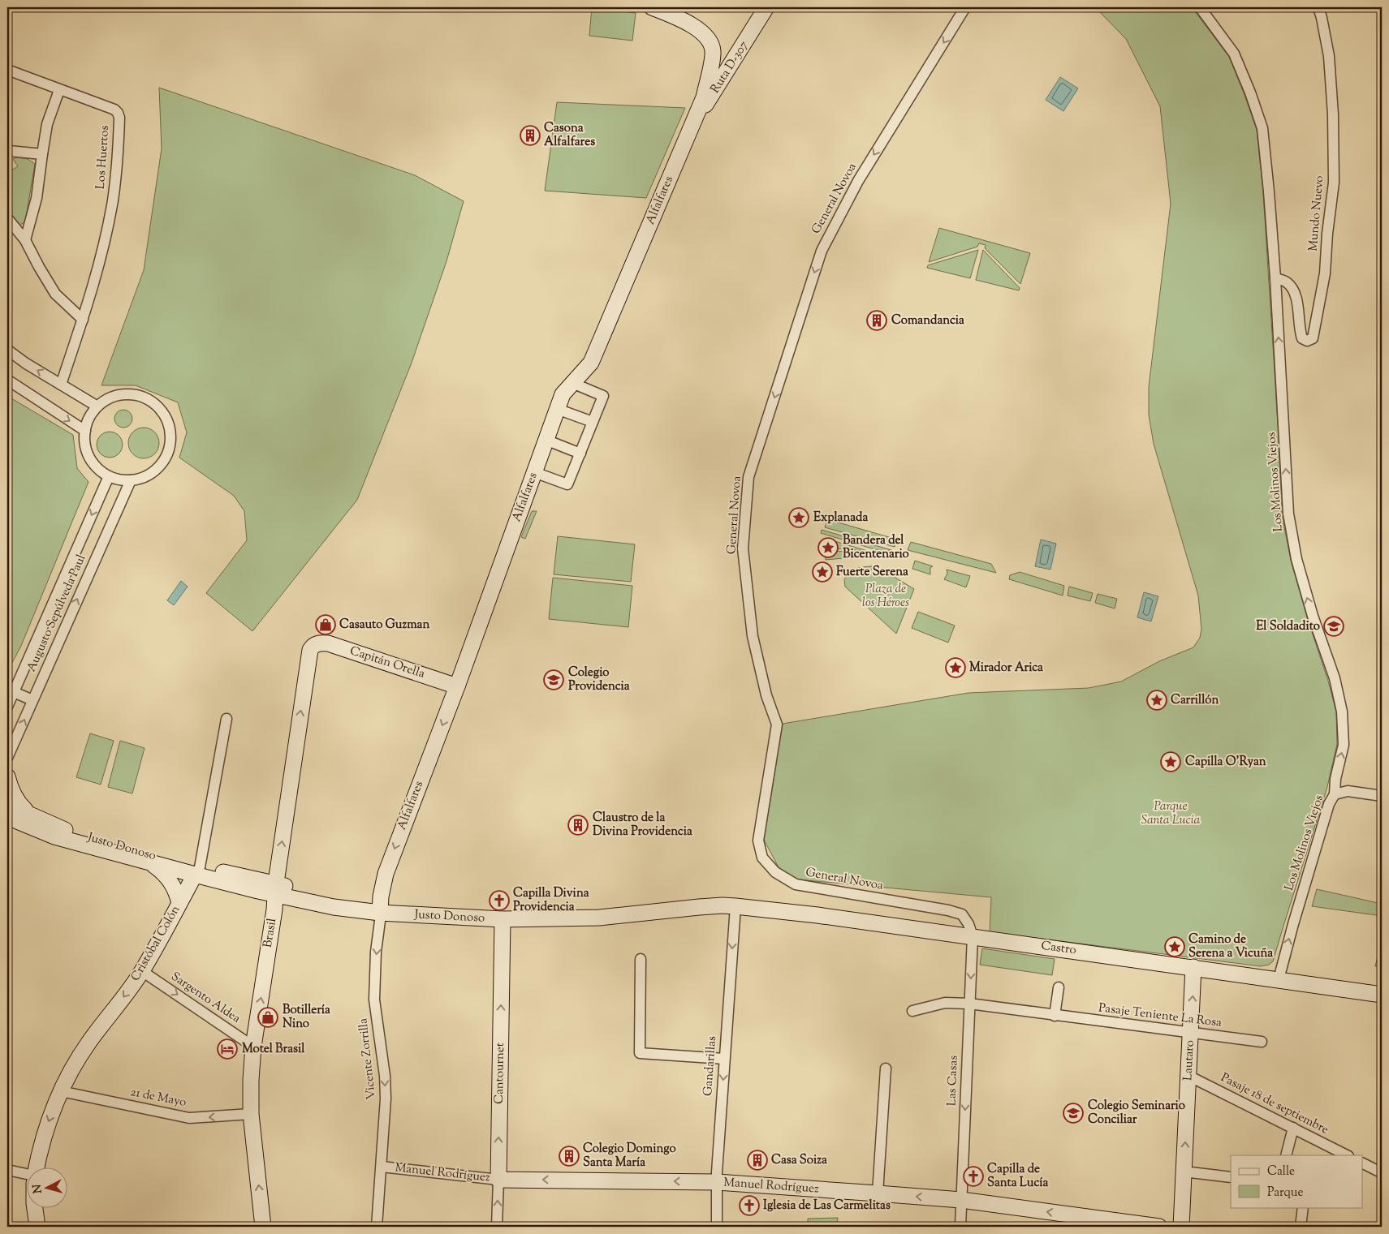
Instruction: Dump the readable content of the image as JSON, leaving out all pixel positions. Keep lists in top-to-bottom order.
{
  "streets": {
    "street": [
      "Ruta D-307",
      "Los Huertos",
      "General Novoa",
      "Alfalfares",
      "Mundo Nuevo",
      "Los Molinos Viejos",
      "Augusto Sepúlveda Paul",
      "Capitán Orella",
      "Justo Donoso",
      "Brasil",
      "Cristóbal Colón",
      "Castro",
      "Sargento Aldea",
      "Pasaje Teniente La Rosa",
      "Vicente Zorrilla",
      "Lautaro",
      "Gandarillas",
      "Cantournet",
      "Las Casas",
      "21 de Mayo",
      "Pasaje 18 de septiembre",
      "Manuel Rodríguez"
    ]
  },
  "crossings": [
    ["Ruta D-307", "Alfalfares"],
    ["General Novoa", "Castro"],
    ["General Novoa", "Las Casas"],
    ["Alfalfares", "Capitán Orella"],
    ["Alfalfares", "Justo Donoso"],
    ["Alfalfares", "Vicente Zorrilla"],
    ["Mundo Nuevo", "Los Molinos Viejos"],
    ["Los Molinos Viejos", "Castro"],
    ["Capitán Orella", "Brasil"],
    ["Justo Donoso", "Brasil"],
    ["Justo Donoso", "Cristóbal Colón"],
    ["Justo Donoso", "Castro"],
    ["Justo Donoso", "Vicente Zorrilla"],
    ["Justo Donoso", "Gandarillas"],
    ["Justo Donoso", "Cantournet"],
    ["Brasil", "Sargento Aldea"],
    ["Brasil", "21 de Mayo"],
    ["Cristóbal Colón", "Sargento Aldea"],
    ["Cristóbal Colón", "21 de Mayo"],
    ["Castro", "Lautaro"],
    ["Castro", "Gandarillas"],
    ["Castro", "Las Casas"],
    ["Pasaje Teniente La Rosa", "Lautaro"],
    ["Pasaje Teniente La Rosa", "Las Casas"],
    ["Vicente Zorrilla", "Manuel Rodríguez"],
    ["Lautaro", "Pasaje 18 de septiembre"],
    ["Gandarillas", "Manuel Rodríguez"],
    ["Cantournet", "Manuel Rodríguez"],
    ["Las Casas", "Manuel Rodríguez"]
  ],
  "one_way": [
    "General Novoa",
    "Los Molinos Viejos",
    "Brasil",
    "Cristóbal Colón",
    "Sargento Aldea",
    "Vicente Zorrilla",
    "Gandarillas",
    "Cantournet",
    "21 de Mayo",
    "Manuel Rodríguez"
  ],
  "parks": ["Plaza de los Héroes", "Parque Santa Lucía"],
  "places": {
    "building": [
      "Casona Alfalfares",
      "Comandancia",
      "Claustro de la Divina Providencia",
      "Colegio Domingo Santa María",
      "Casa Soiza"
    ],
    "place": [
      "Explanada",
      "Bandera del Bicentenario",
      "Fuerte Serena",
      "Mirador Arica",
      "Carrillón",
      "Capilla O'Ryan",
      "Camino de Serena a Vicuña"
    ],
    "shop": ["Casauto Guzman", "Botillería Nino"],
    "school or university": ["El Soldadito", "Colegio Providencia", "Colegio Seminario Conciliar"],
    "church": ["Capilla Divina Providencia", "Capilla de Santa Lucía", "Iglesia de Las Carmelitas"],
    "hotel": ["Motel Brasil"]
  },
  "legend": ["Calle", "Parque"],
  "north": "left"
}
